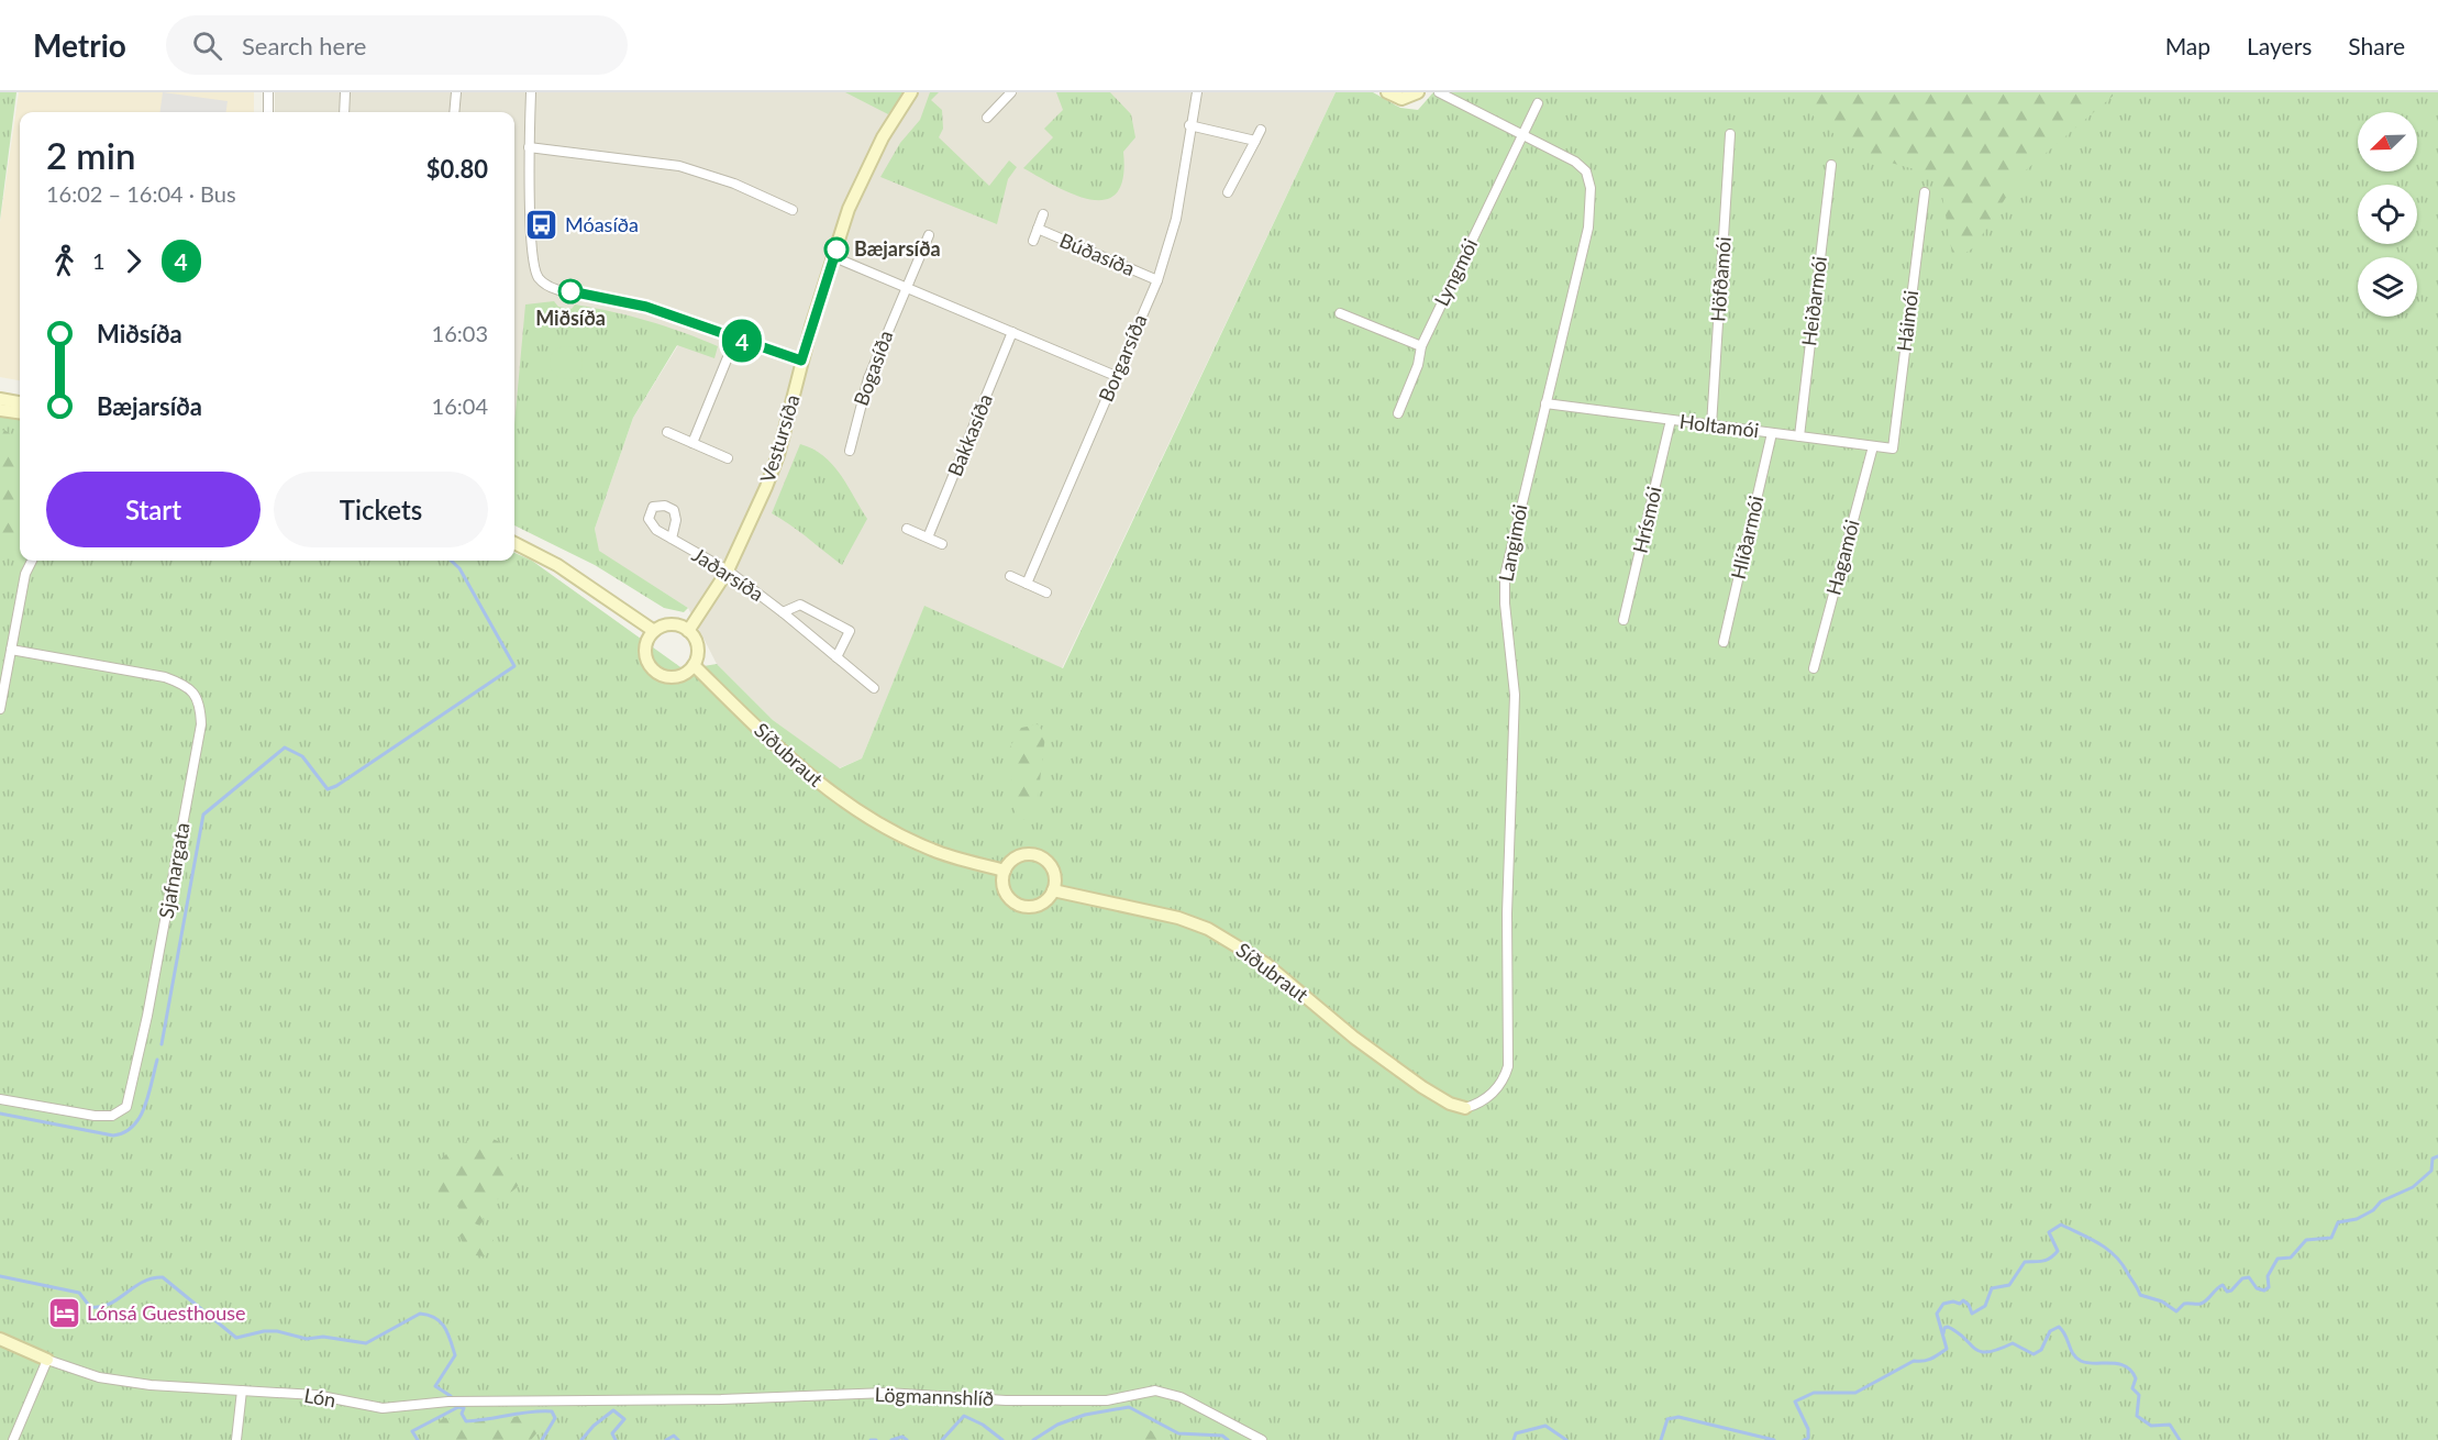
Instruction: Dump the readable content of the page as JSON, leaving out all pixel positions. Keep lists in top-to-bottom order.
{
  "streets": {
    "street": [
      "Búðasíða",
      "Lyngmói",
      "Höfðamói",
      "Heiðarmói",
      "Háimói",
      "Borgarsíða",
      "Bogasíða",
      "Holtamói",
      "Bakkasíða",
      "Vestursíða",
      "Hrísmói",
      "Hlíðarmói",
      "Langimói",
      "Hagamói",
      "Jaðarsíða",
      "Síðubraut",
      "Sjafnargata",
      "Lögmannshlíð",
      "Lón"
    ]
  },
  "crossings": [
    ["Búðasíða", "Borgarsíða"],
    ["Lyngmói", "Langimói"],
    ["Höfðamói", "Holtamói"],
    ["Heiðarmói", "Holtamói"],
    ["Háimói", "Holtamói"],
    ["Holtamói", "Hrísmói"],
    ["Holtamói", "Hlíðarmói"],
    ["Holtamói", "Langimói"],
    ["Holtamói", "Hagamói"],
    ["Vestursíða", "Jaðarsíða"],
    ["Vestursíða", "Síðubraut"],
    ["Langimói", "Síðubraut"],
    ["Lögmannshlíð", "Lón"]
  ],
  "places": {
    "bus stop": ["Móasíða"],
    "other": ["Bæjarsíða", "Miðsíða"],
    "hotel": ["Lónsá Guesthouse"]
  },
  "lines": ["bus line 4"],
  "north": "bottom left",
  "page": {
    "header": "Metrio",
    "search": "Search here",
    "nav": ["Map", "Layers", "Share"],
    "on_map": "4",
    "heading": ["2 min", "16:02 – 16:04 · Bus", "$0.80"],
    "legs": ["1", "4"],
    "list": [
      {
        "name": "Miðsíða",
        "value": "16:03"
      },
      {
        "name": "Bæjarsíða",
        "value": "16:04"
      }
    ],
    "buttons": ["Start", "Tickets"]
  }
}
